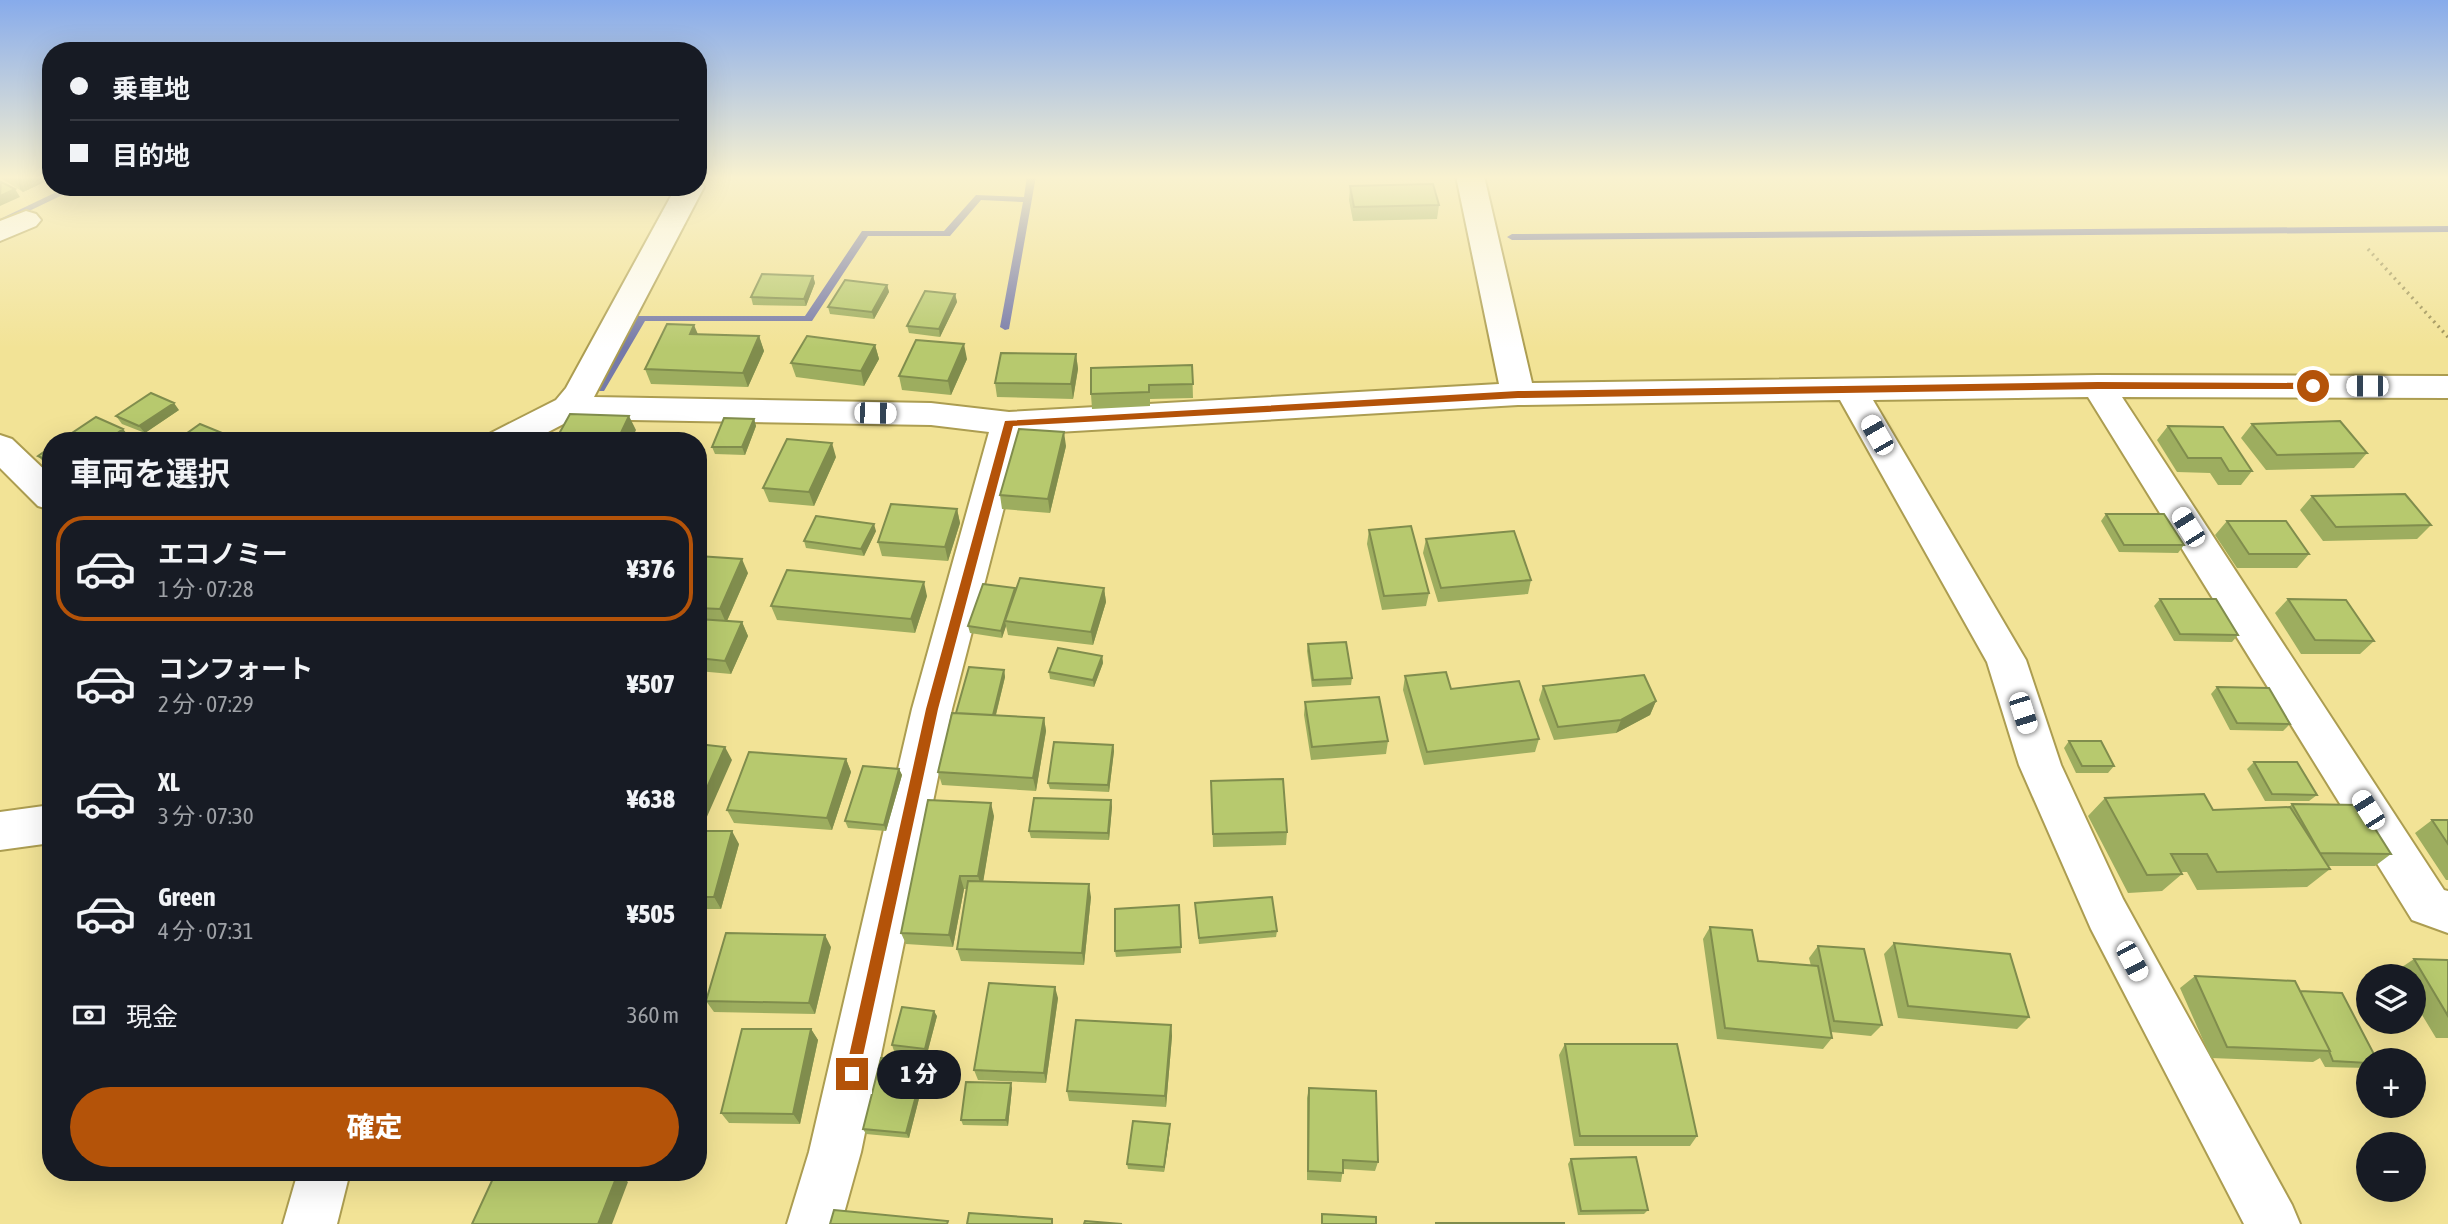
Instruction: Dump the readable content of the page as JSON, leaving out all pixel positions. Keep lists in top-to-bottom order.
{
  "page": {
    "banner": ["乗車地", "目的地"],
    "heading": "車両を選択",
    "list": [
      {
        "name": "エコノミー",
        "note": "1 分 · 07:28",
        "value": "¥376"
      },
      {
        "name": "コンフォート",
        "note": "2 分 · 07:29",
        "value": "¥507"
      },
      {
        "name": "XL",
        "note": "3 分 · 07:30",
        "value": "¥638"
      },
      {
        "name": "Green",
        "note": "4 分 · 07:31",
        "value": "¥505"
      }
    ],
    "map_buttons": ["+", "−"],
    "pay": ["現金", "360 m"],
    "bubble": "1 分",
    "buttons": "確定"
  }
}
